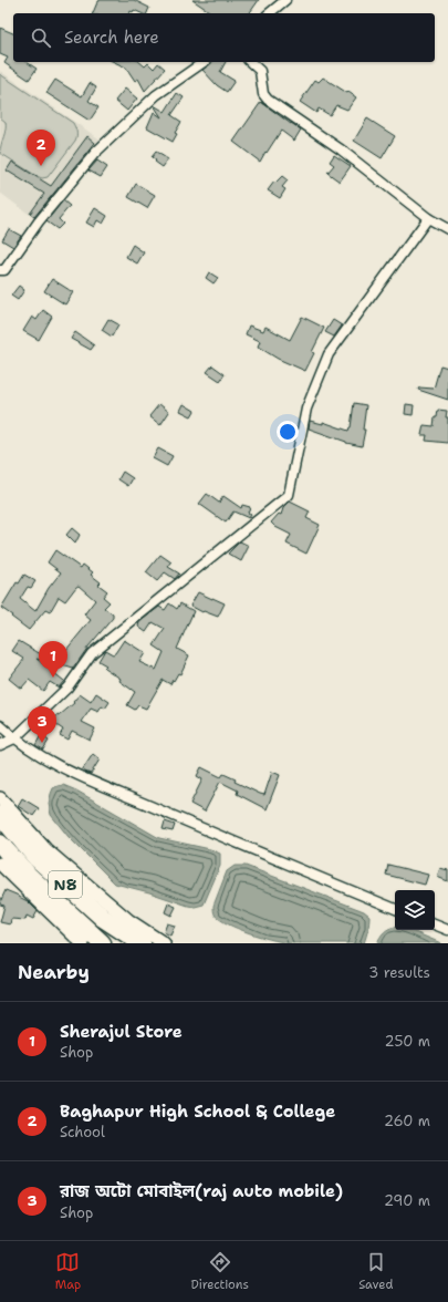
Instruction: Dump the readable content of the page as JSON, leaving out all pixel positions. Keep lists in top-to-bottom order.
{
  "streets": {
    "highway": ["N8"]
  },
  "page": {
    "search": "Search here",
    "pins": ["2", "1", "3"],
    "heading": ["Nearby", "3 results"],
    "list": [
      {
        "mark": "1",
        "name": "Sherajul Store",
        "note": "Shop",
        "value": "250 m"
      },
      {
        "mark": "2",
        "name": "Baghapur High School & College",
        "note": "School",
        "value": "260 m"
      },
      {
        "mark": "3",
        "name": "রাজ অটো মোবাইল(raj auto mobile)",
        "note": "Shop",
        "value": "290 m"
      }
    ],
    "nav": ["Map", "Directions", "Saved"]
  }
}
